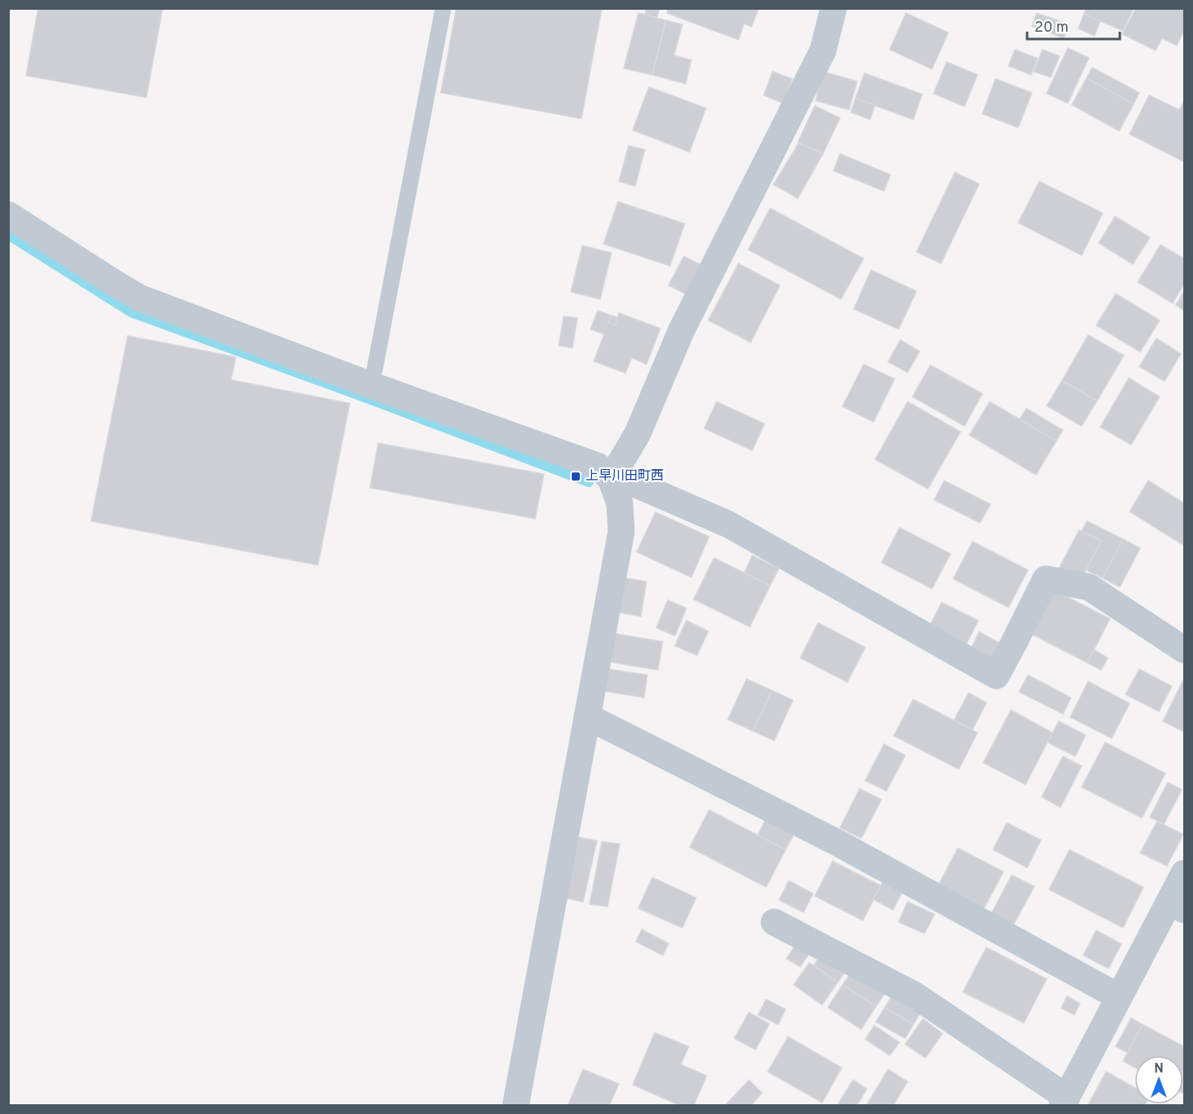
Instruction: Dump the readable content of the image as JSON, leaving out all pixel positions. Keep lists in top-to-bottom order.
{
  "places": {
    "transit": ["上早川田町西"]
  },
  "scale_bar": "20 m",
  "north": "top"
}
